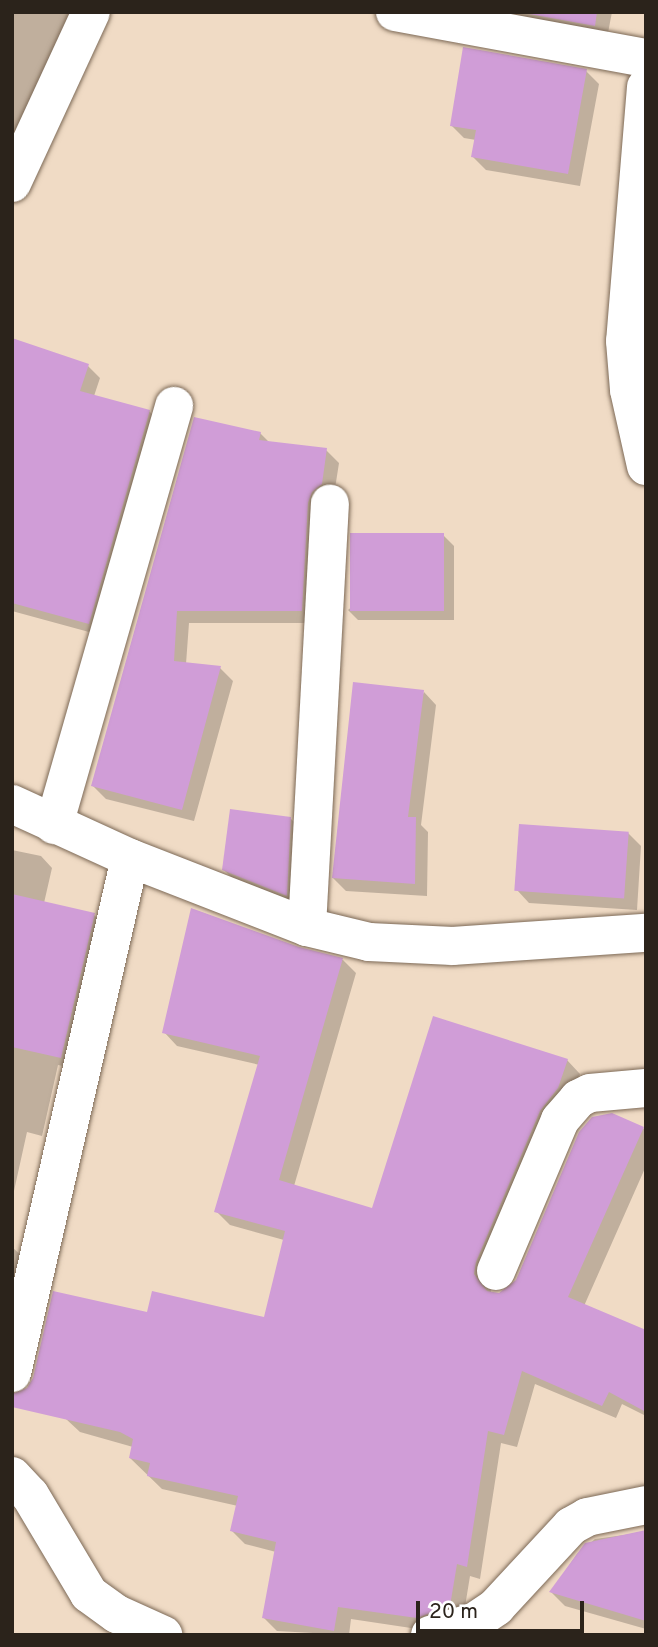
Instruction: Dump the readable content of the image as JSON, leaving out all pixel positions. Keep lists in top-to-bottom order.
{
  "scale_bar": "20 m"
}
